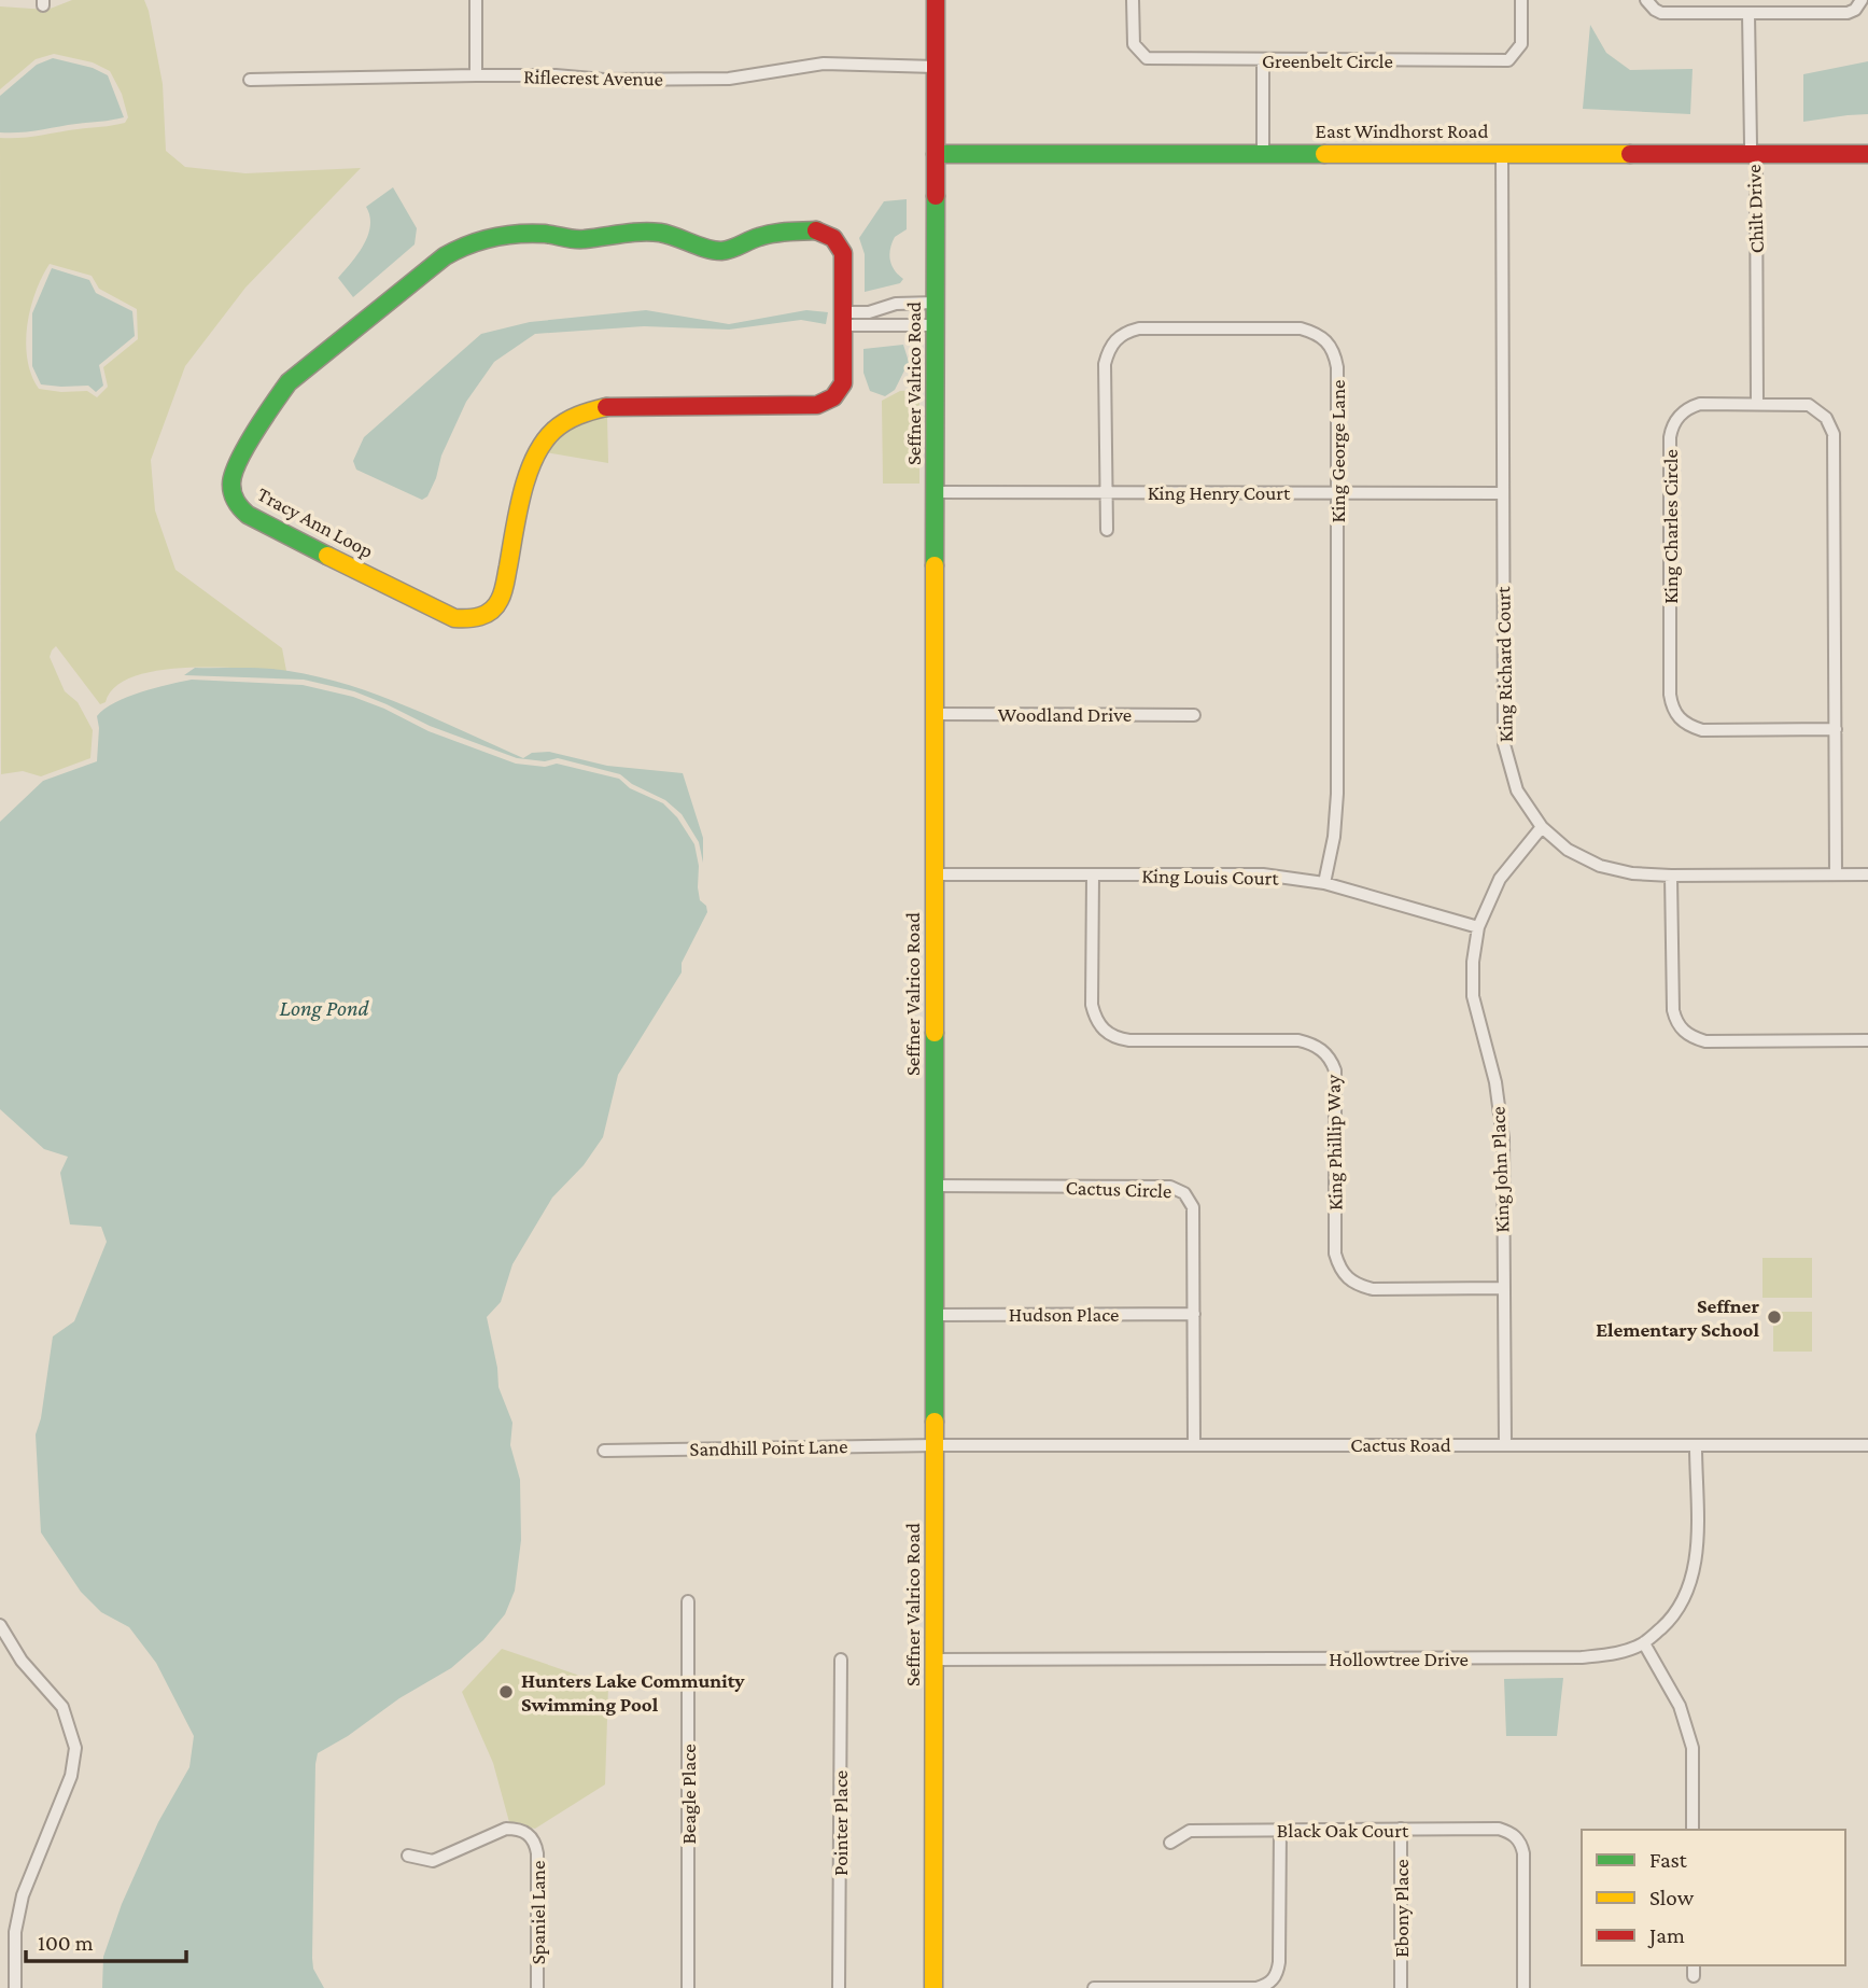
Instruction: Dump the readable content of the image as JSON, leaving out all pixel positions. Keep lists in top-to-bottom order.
{
  "streets": {
    "street": [
      "Greenbelt Circle",
      "Riflecrest Avenue",
      "East Windhorst Road",
      "Chilt Drive",
      "Seffner Valrico Road",
      "King George Lane",
      "King Henry Court",
      "Tracy Ann Loop",
      "King Charles Circle",
      "King Richard Court",
      "Woodland Drive",
      "King Louis Court",
      "King Phillip Way",
      "King John Place",
      "Cactus Circle",
      "Hudson Place",
      "Cactus Road",
      "Sandhill Point Lane",
      "Hollowtree Drive",
      "Beagle Place",
      "Pointer Place",
      "Black Oak Court",
      "Ebony Place",
      "Spaniel Lane"
    ]
  },
  "crossings": [
    ["Riflecrest Avenue", "Seffner Valrico Road"],
    ["East Windhorst Road", "Chilt Drive"],
    ["East Windhorst Road", "Seffner Valrico Road"],
    ["East Windhorst Road", "King Richard Court"],
    ["Chilt Drive", "King Charles Circle"],
    ["Seffner Valrico Road", "King Henry Court"],
    ["Seffner Valrico Road", "Woodland Drive"],
    ["Seffner Valrico Road", "King Louis Court"],
    ["Seffner Valrico Road", "Cactus Circle"],
    ["Seffner Valrico Road", "Hudson Place"],
    ["Seffner Valrico Road", "Cactus Road"],
    ["Seffner Valrico Road", "Sandhill Point Lane"],
    ["Seffner Valrico Road", "Hollowtree Drive"],
    ["King George Lane", "King Henry Court"],
    ["King George Lane", "King Louis Court"],
    ["King Henry Court", "King Richard Court"],
    ["King Charles Circle", "King Richard Court"],
    ["King Richard Court", "King John Place"],
    ["King Louis Court", "King Phillip Way"],
    ["King Louis Court", "King John Place"],
    ["King Phillip Way", "King John Place"],
    ["King John Place", "Cactus Road"],
    ["Cactus Circle", "Hudson Place"],
    ["Cactus Circle", "Cactus Road"],
    ["Cactus Road", "Sandhill Point Lane"],
    ["Cactus Road", "Hollowtree Drive"],
    ["Black Oak Court", "Ebony Place"]
  ],
  "water": ["Long Pond"],
  "places": ["Seffner Elementary School", "Hunters Lake Community Swimming Pool"],
  "legend": ["Fast", "Slow", "Jam"],
  "scale_bar": "100 m"
}
